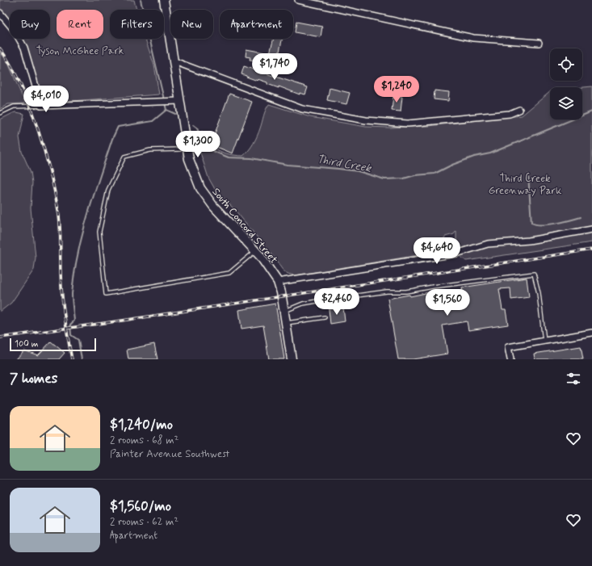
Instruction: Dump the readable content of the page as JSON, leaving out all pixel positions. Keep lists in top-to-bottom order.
{
  "streets": {
    "street": ["South Concord Street"]
  },
  "water": ["Third Creek"],
  "parks": ["Tyson McGhee Park", "Third Creek Greenway Park"],
  "scale_bar": "100 m",
  "page": {
    "chip": [
      "Buy",
      "Rent",
      "Filters",
      "New",
      "Apartment"
    ],
    "price": [
      "$1,740",
      "$1,240",
      "$4,010",
      "$1,300",
      "$4,640",
      "$2,460",
      "$1,560"
    ],
    "scale": "100 m",
    "heading": "7 homes",
    "list": [
      {
        "name": "$1,240/mo",
        "note": "2 rooms · 68 m² · Painter Avenue Southwest"
      },
      {
        "name": "$1,560/mo",
        "note": "2 rooms · 62 m² · Apartment"
      }
    ]
  }
}
